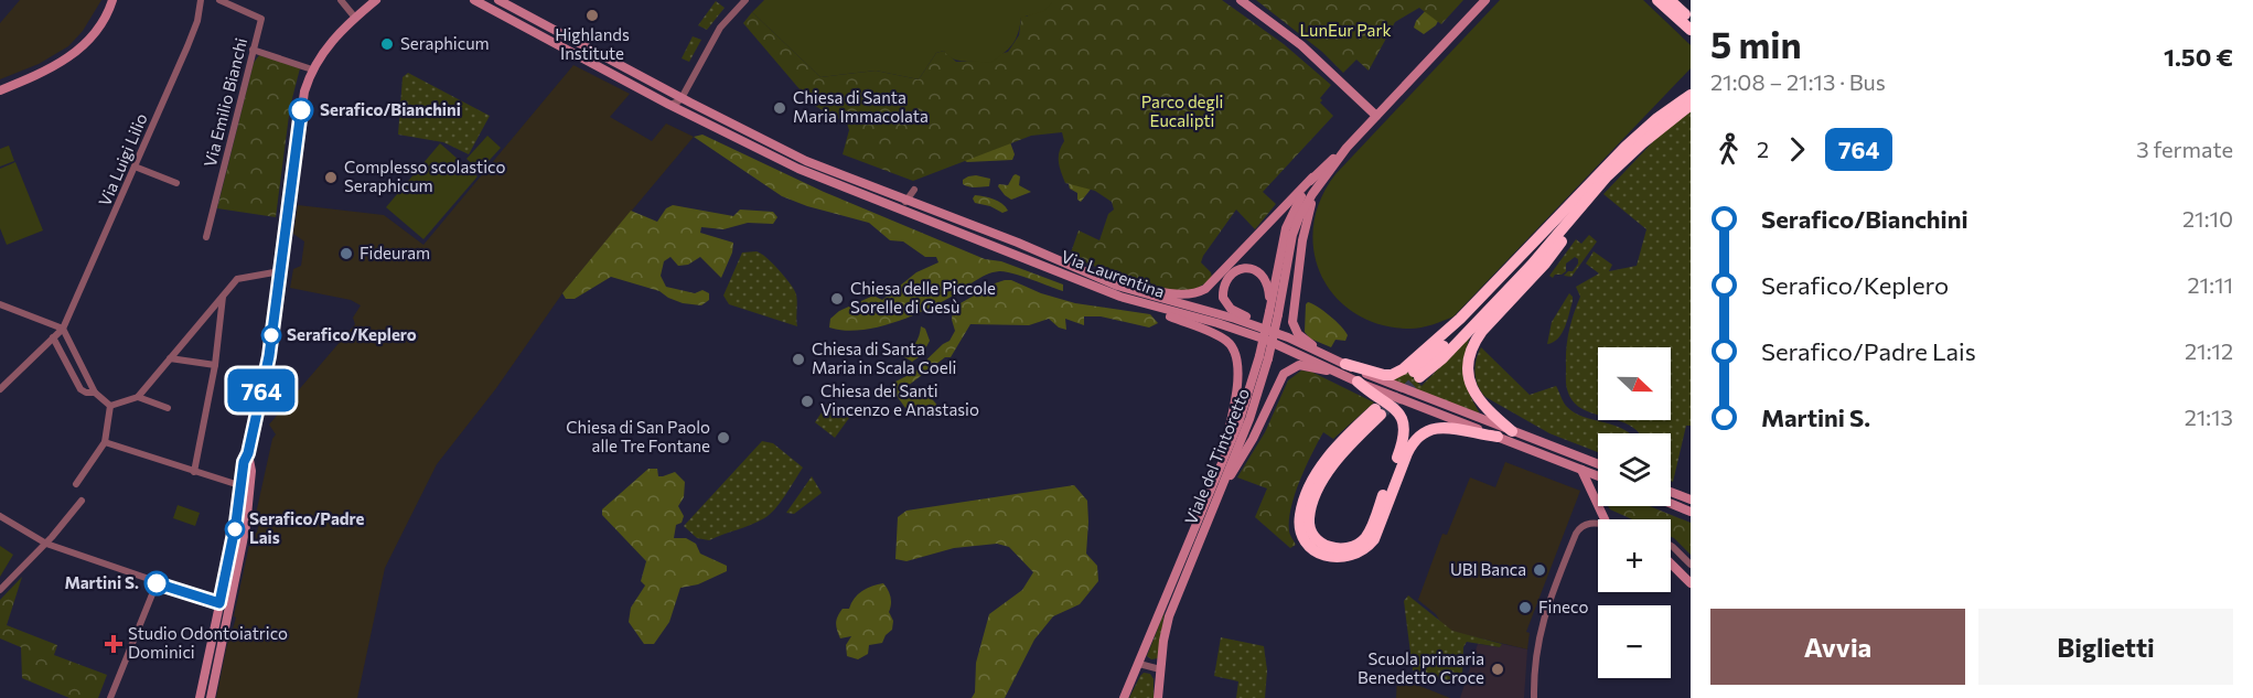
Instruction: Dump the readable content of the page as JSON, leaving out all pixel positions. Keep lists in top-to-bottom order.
{
  "streets": {
    "main road": ["Via Laurentina", "Viale del Tintoretto"],
    "street": ["Via Emilio Bianchi", "Via Luigi Lilio"]
  },
  "parks": ["LunEur Park", "Parco degli Eucalipti"],
  "places": {
    "other": [
      "Highlands Institute",
      "Seraphicum",
      "Chiesa di Santa Maria Immacolata",
      "Serafico/Bianchini",
      "Complesso scolastico Seraphicum",
      "Fideuram",
      "Chiesa delle Piccole Sorelle di Gesù",
      "Serafico/Keplero",
      "Chiesa di Santa Maria in Scala Coeli",
      "Chiesa dei Santi Vincenzo e Anastasio",
      "Chiesa di San Paolo alle Tre Fontane",
      "Serafico/Padre Lais",
      "UBI Banca",
      "Martini S.",
      "Fineco",
      "Scuola primaria Benedetto Croce"
    ],
    "health": ["Studio Odontoiatrico Dominici"]
  },
  "lines": ["bus line 764"],
  "north": "right",
  "page": {
    "on_map": "764",
    "heading": ["5 min", "21:08 – 21:13 · Bus", "1.50 €"],
    "legs": ["2", "764", "3 fermate"],
    "list": [
      {
        "name": "Serafico/Bianchini",
        "value": "21:10"
      },
      {
        "name": "Serafico/Keplero",
        "value": "21:11"
      },
      {
        "name": "Serafico/Padre Lais",
        "value": "21:12"
      },
      {
        "name": "Martini S.",
        "value": "21:13"
      }
    ],
    "map_buttons": ["+", "−"],
    "buttons": ["Avvia", "Biglietti"]
  }
}
